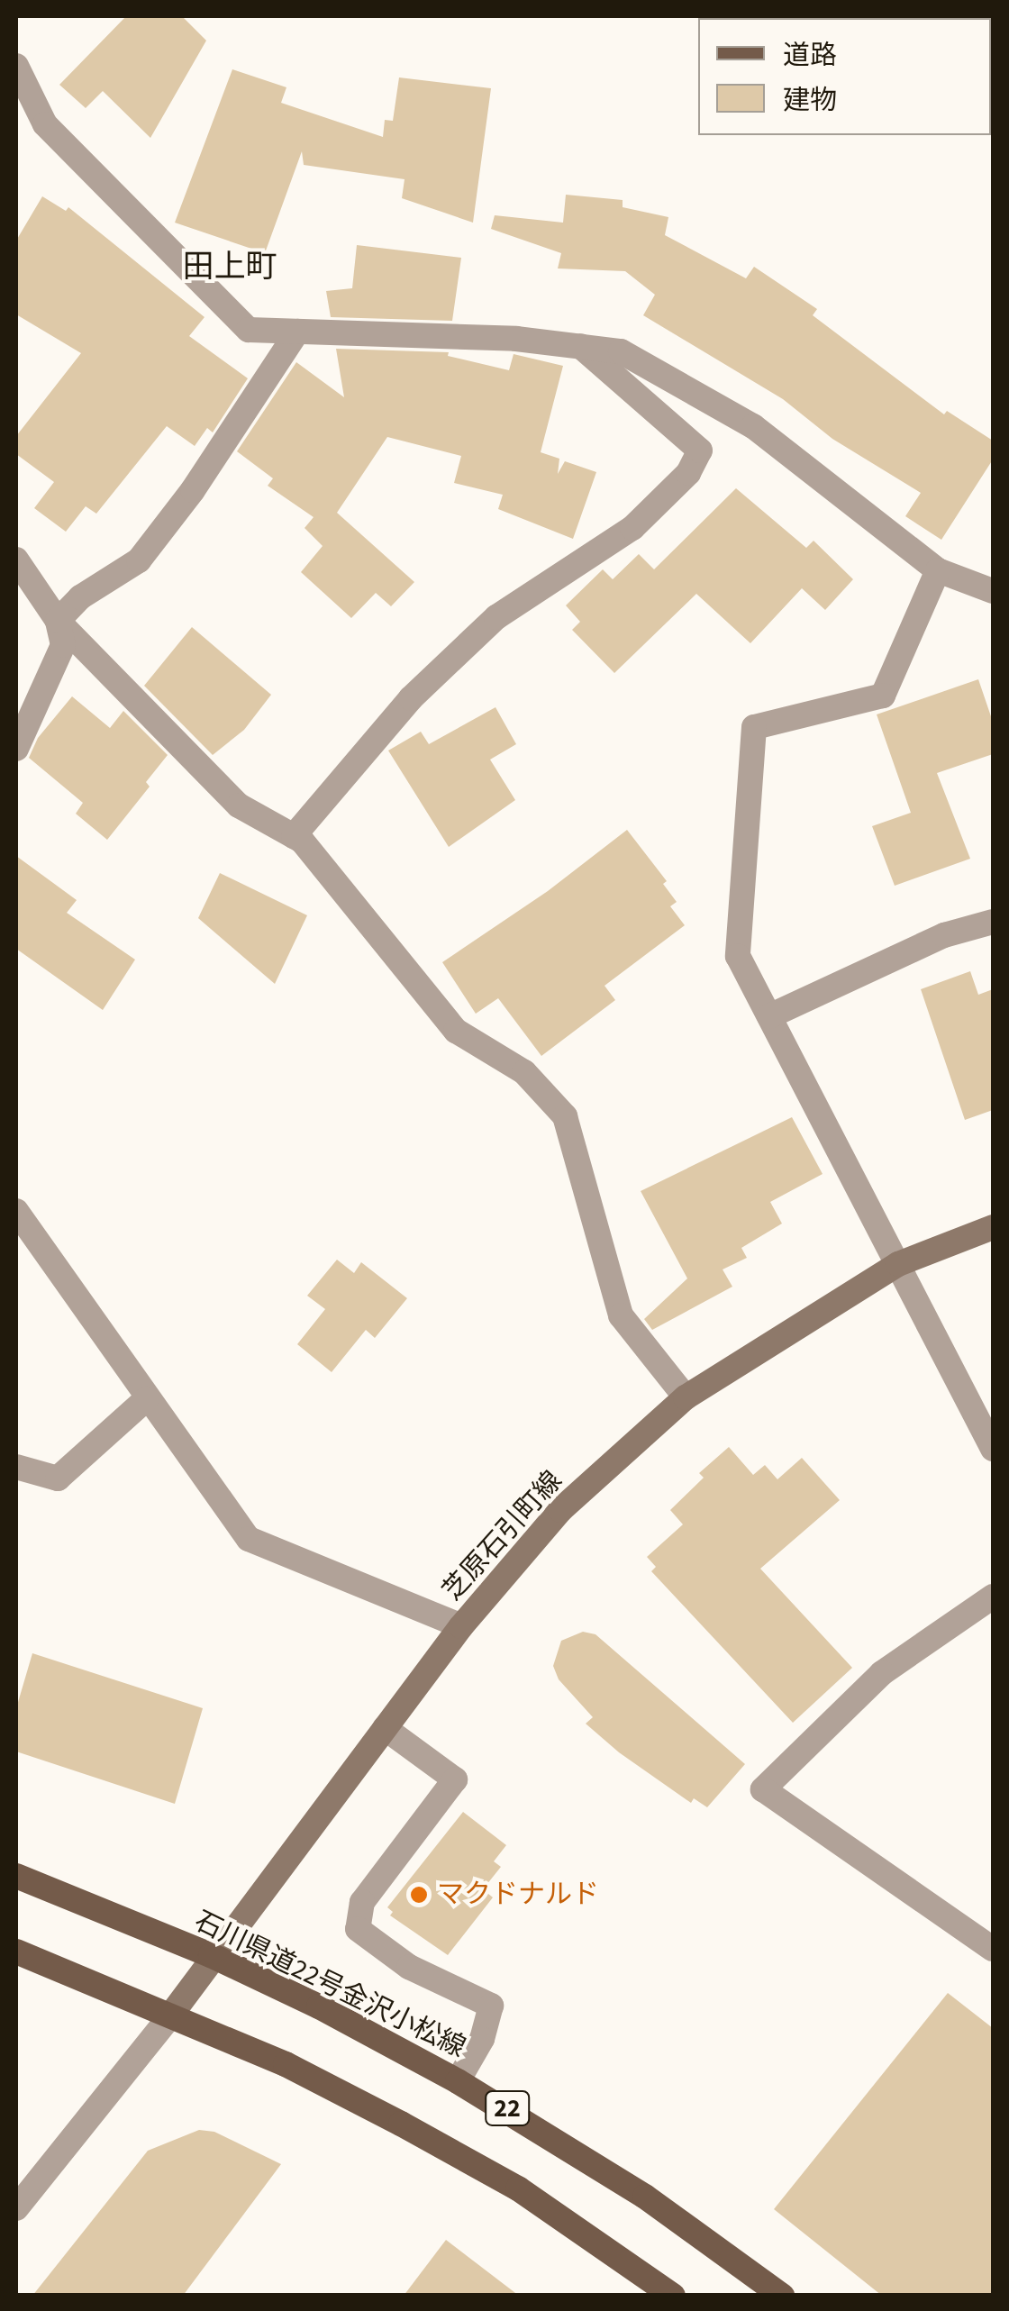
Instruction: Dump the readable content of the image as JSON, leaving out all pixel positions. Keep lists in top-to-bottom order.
{
  "streets": {
    "main road": ["芝原石引町線", "石川県道22号金沢小松線", "22"]
  },
  "crossings": [
    ["芝原石引町線", "石川県道22号金沢小松線"],
    ["芝原石引町線", "22"]
  ],
  "districts": ["田上町"],
  "places": ["マクドナルド"],
  "legend": ["道路", "建物"]
}
